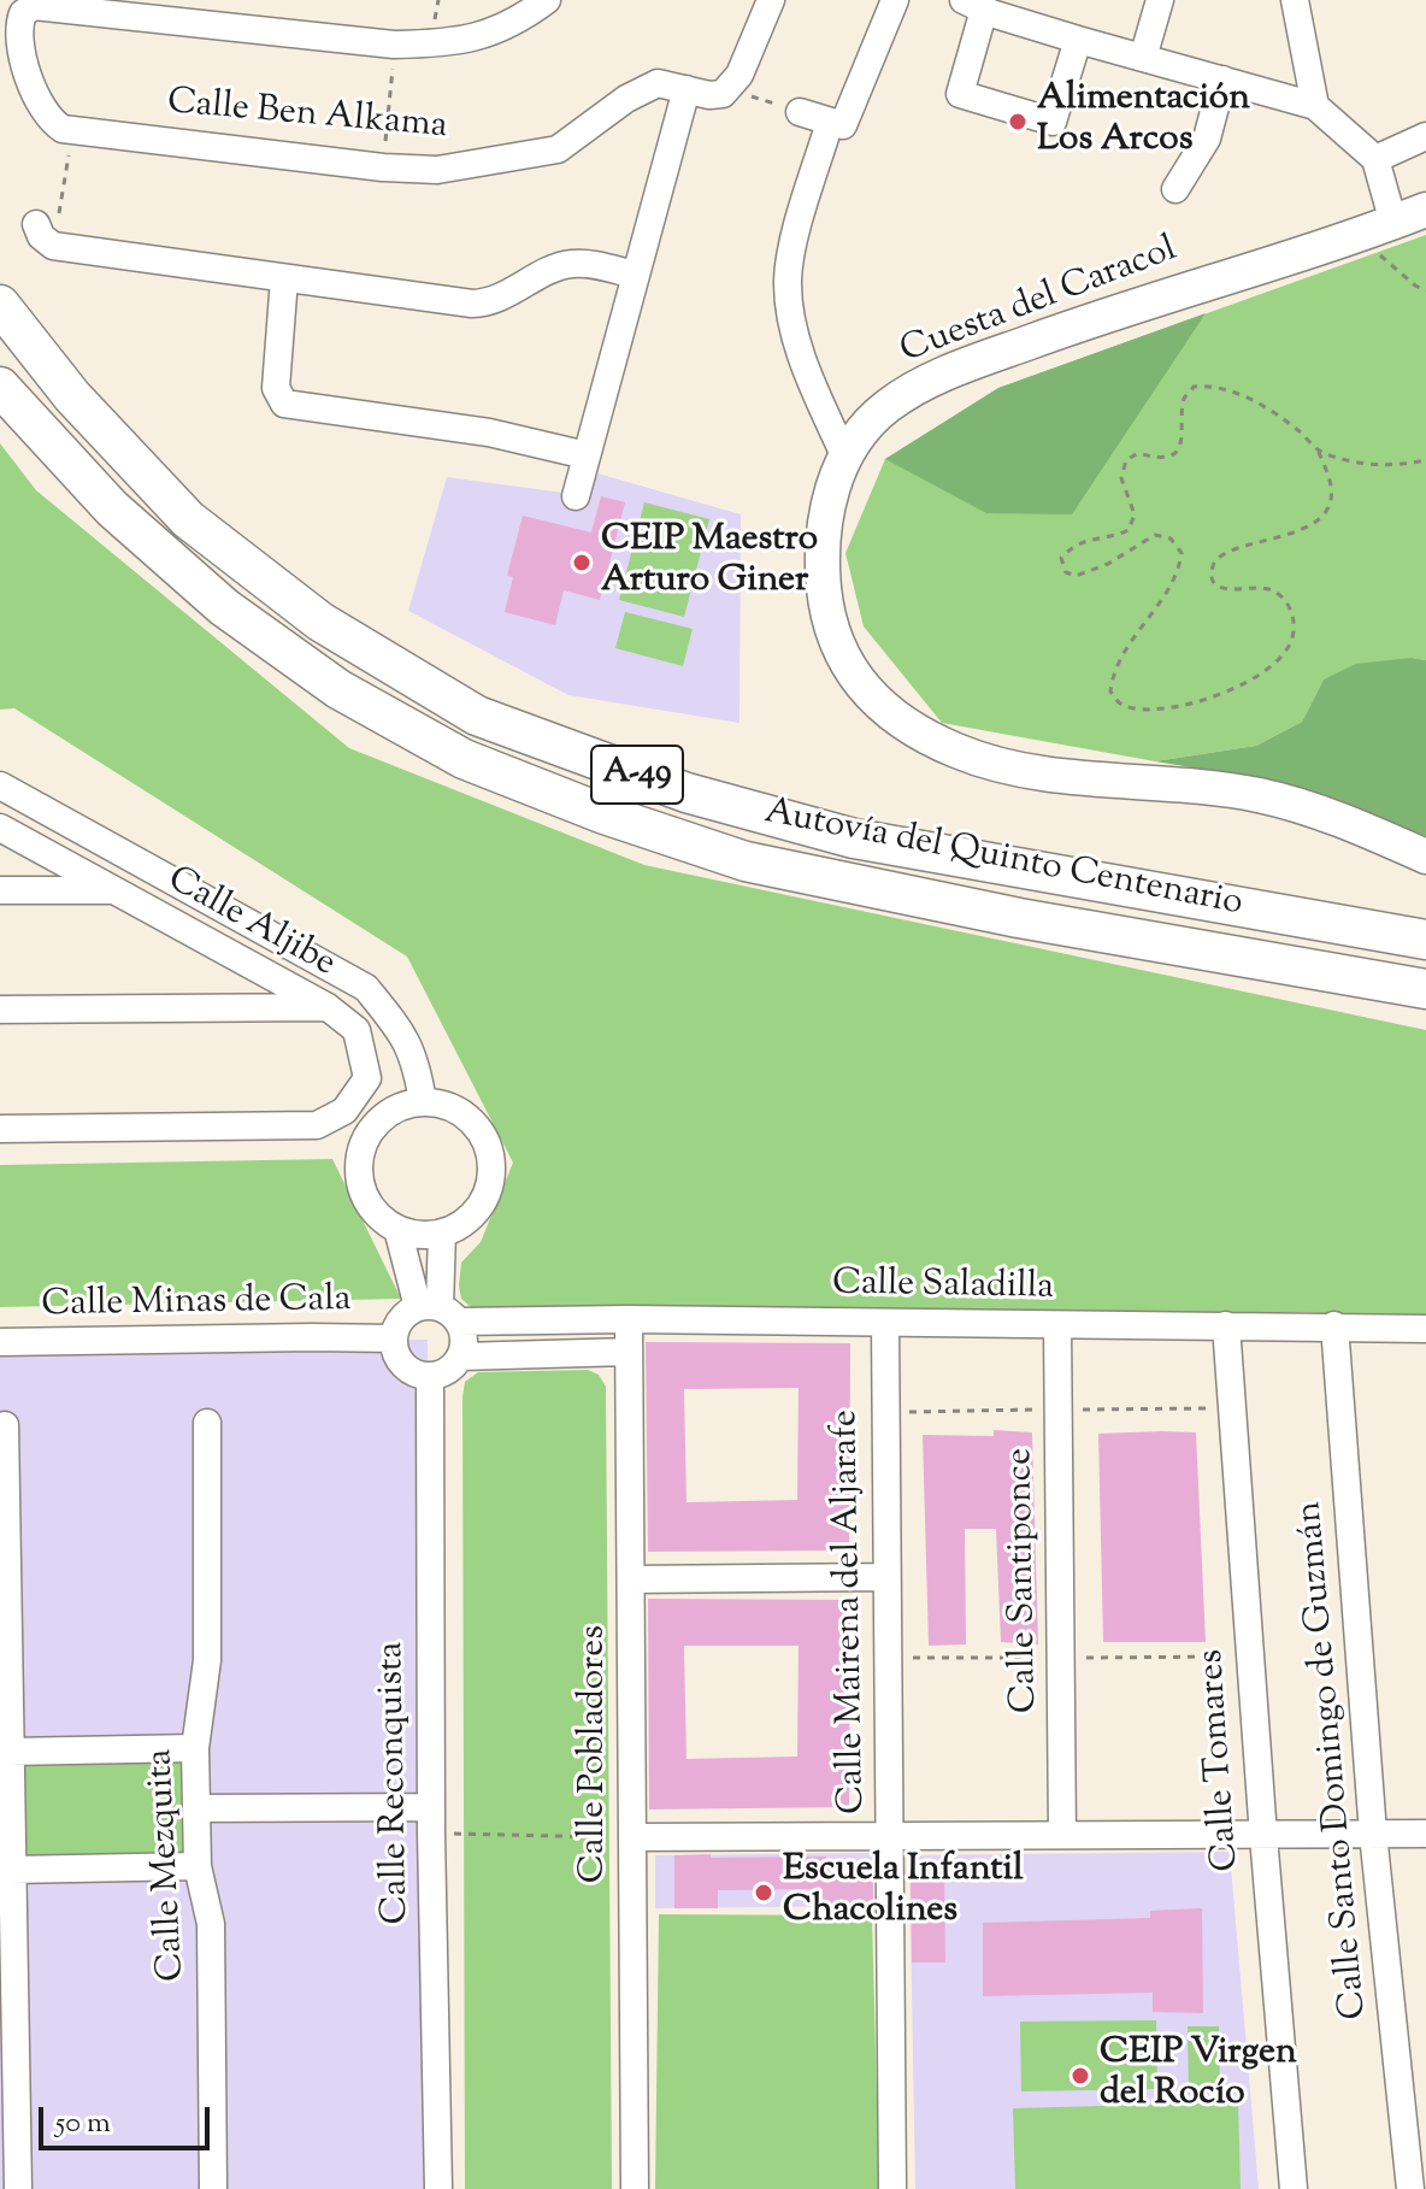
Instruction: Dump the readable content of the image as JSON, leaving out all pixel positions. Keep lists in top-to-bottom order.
{
  "streets": {
    "highway": ["A-49", "Autovía del Quinto Centenario"],
    "main road": ["Cuesta del Caracol"],
    "street": [
      "Calle Ben Alkama",
      "Calle Aljibe",
      "Calle Saladilla",
      "Calle Minas de Cala",
      "Calle Santiponce",
      "Calle Mairena del Aljarafe",
      "Calle Pobladores",
      "Calle Tomares",
      "Calle Santo Domingo de Guzmán",
      "Calle Reconquista",
      "Calle Mezquita"
    ]
  },
  "crossings": [
    ["Calle Saladilla", "Calle Minas de Cala"],
    ["Calle Saladilla", "Calle Santiponce"],
    ["Calle Saladilla", "Calle Mairena del Aljarafe"],
    ["Calle Saladilla", "Calle Pobladores"],
    ["Calle Saladilla", "Calle Tomares"],
    ["Calle Saladilla", "Calle Santo Domingo de Guzmán"],
    ["Calle Saladilla", "Calle Reconquista"],
    ["Calle Minas de Cala", "Calle Reconquista"]
  ],
  "places": [
    "Alimentación Los Arcos",
    "CEIP Maestro Arturo Giner",
    "Escuela Infantil Chacolines",
    "CEIP Virgen del Rocío"
  ],
  "scale_bar": "50 m"
}
